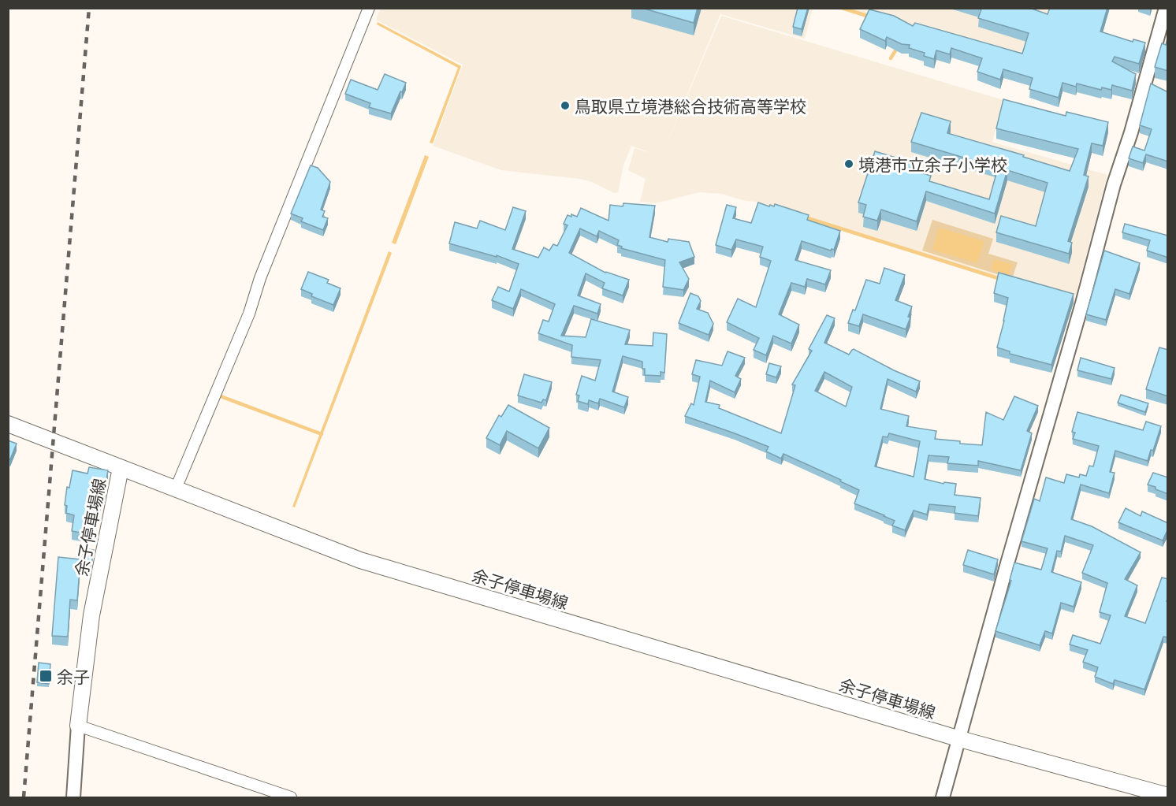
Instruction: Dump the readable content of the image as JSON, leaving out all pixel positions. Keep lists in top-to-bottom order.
{
  "streets": {
    "main road": ["余子停車場線"]
  },
  "places": {
    "other": ["鳥取県立境港総合技術高等学校", "境港市立余子小学校"],
    "transit": ["余子"]
  }
}
